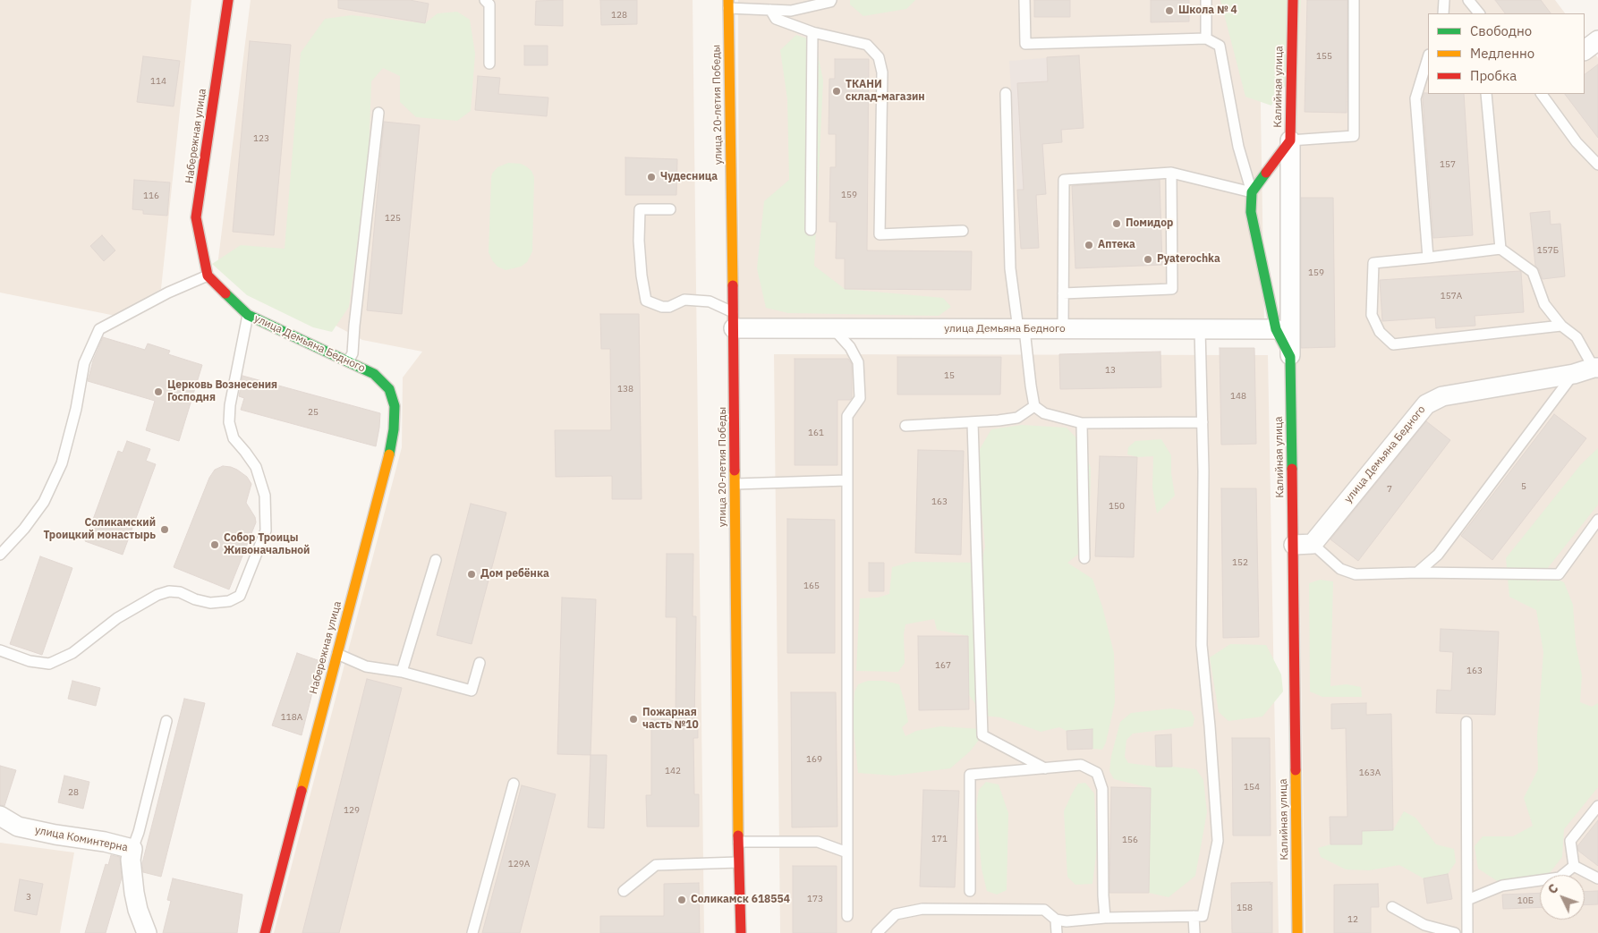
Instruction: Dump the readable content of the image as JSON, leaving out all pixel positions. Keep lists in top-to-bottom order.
{
  "streets": {
    "street": [
      "Калийная улица",
      "улица 20-летия Победы",
      "Набережная улица",
      "улица Демьяна Бедного",
      "улица Коминтерна"
    ]
  },
  "crossings": [
    ["Калийная улица", "улица Демьяна Бедного"],
    ["улица 20-летия Победы", "улица Демьяна Бедного"],
    ["Набережная улица", "улица Демьяна Бедного"]
  ],
  "places": [
    "Школа № 4",
    "ТКАНИ склад-магазин",
    "Чудесница",
    "Помидор",
    "Аптека",
    "Pyaterochka",
    "Церковь Вознесения Господня",
    "Соликамский Троицкий монастырь",
    "Собор Троицы Живоначальной",
    "Дом ребёнка",
    "Пожарная часть №10",
    "Соликамск 618554"
  ],
  "house_numbers": [
    "128",
    "155",
    "114",
    "123",
    "157",
    "159",
    "116",
    "125",
    "157Б",
    "159",
    "157А",
    "13",
    "15",
    "138",
    "148",
    "25",
    "161",
    "5",
    "7",
    "163",
    "150",
    "152",
    "165",
    "167",
    "163",
    "118А",
    "169",
    "142",
    "163А",
    "154",
    "28",
    "129",
    "171",
    "156",
    "129А",
    "3",
    "173",
    "10Б",
    "158",
    "12"
  ],
  "legend": ["Свободно", "Медленно", "Пробка"],
  "north": "top left"
}
